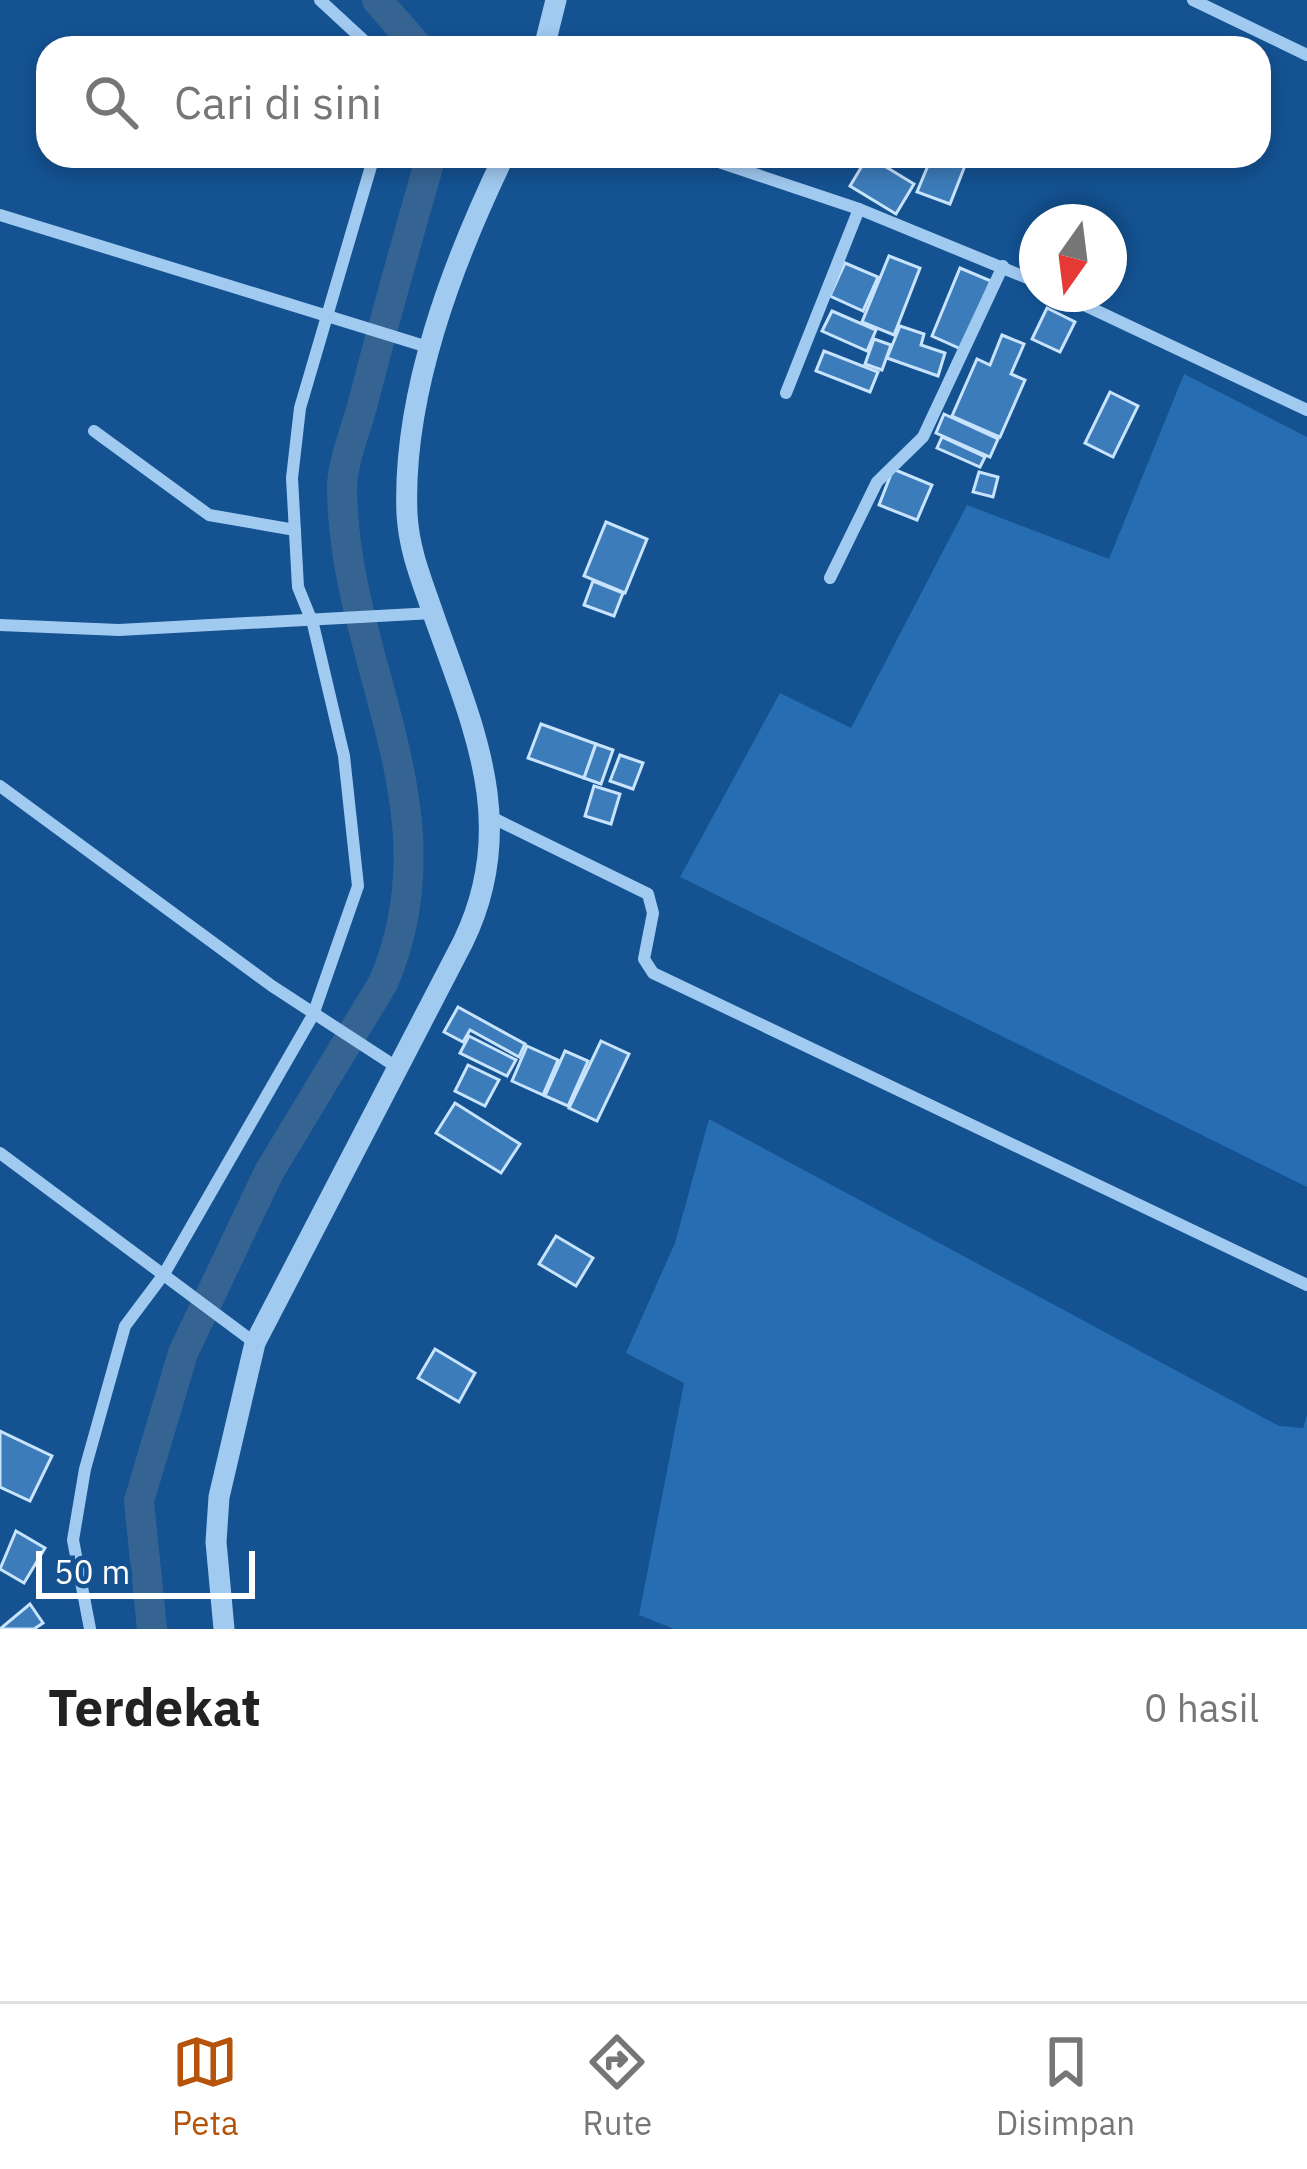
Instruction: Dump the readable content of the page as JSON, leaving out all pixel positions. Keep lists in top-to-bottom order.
{
  "scale_bar": "50 m",
  "north": "bottom",
  "page": {
    "search": "Cari di sini",
    "scale": "50 m",
    "heading": ["Terdekat", "0 hasil"],
    "nav": ["Peta", "Rute", "Disimpan"]
  }
}
